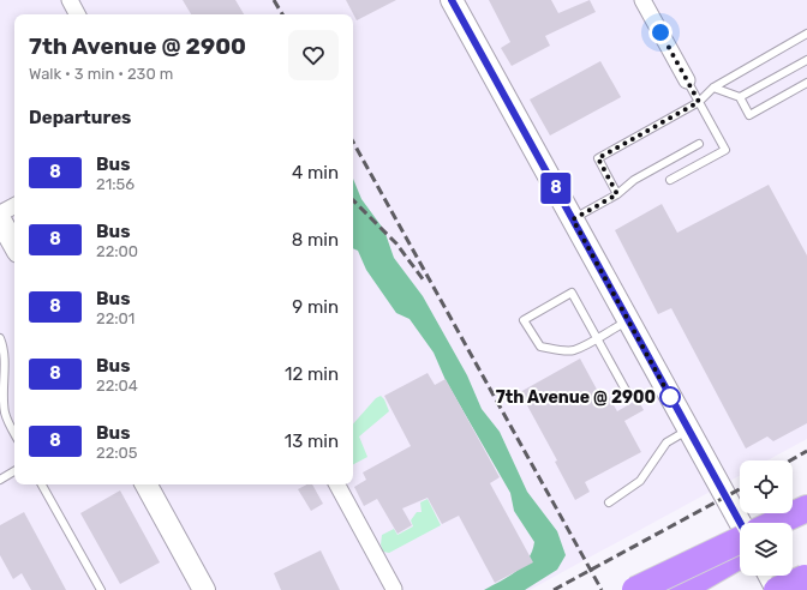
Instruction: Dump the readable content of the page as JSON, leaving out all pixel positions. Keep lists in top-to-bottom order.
{
  "places": ["7th Avenue @ 2900"],
  "lines": ["bus line 8"],
  "page": {
    "on_map": "8",
    "heading": [
      ["7th Avenue @ 2900", "Walk · 3 min · 230 m"],
      "Departures"
    ],
    "list": [
      {
        "mark": "8",
        "name": "Bus",
        "note": "21:56",
        "value": "4 min"
      },
      {
        "mark": "8",
        "name": "Bus",
        "note": "22:00",
        "value": "8 min"
      },
      {
        "mark": "8",
        "name": "Bus",
        "note": "22:01",
        "value": "9 min"
      },
      {
        "mark": "8",
        "name": "Bus",
        "note": "22:04",
        "value": "12 min"
      },
      {
        "mark": "8",
        "name": "Bus",
        "note": "22:05",
        "value": "13 min"
      }
    ]
  }
}
